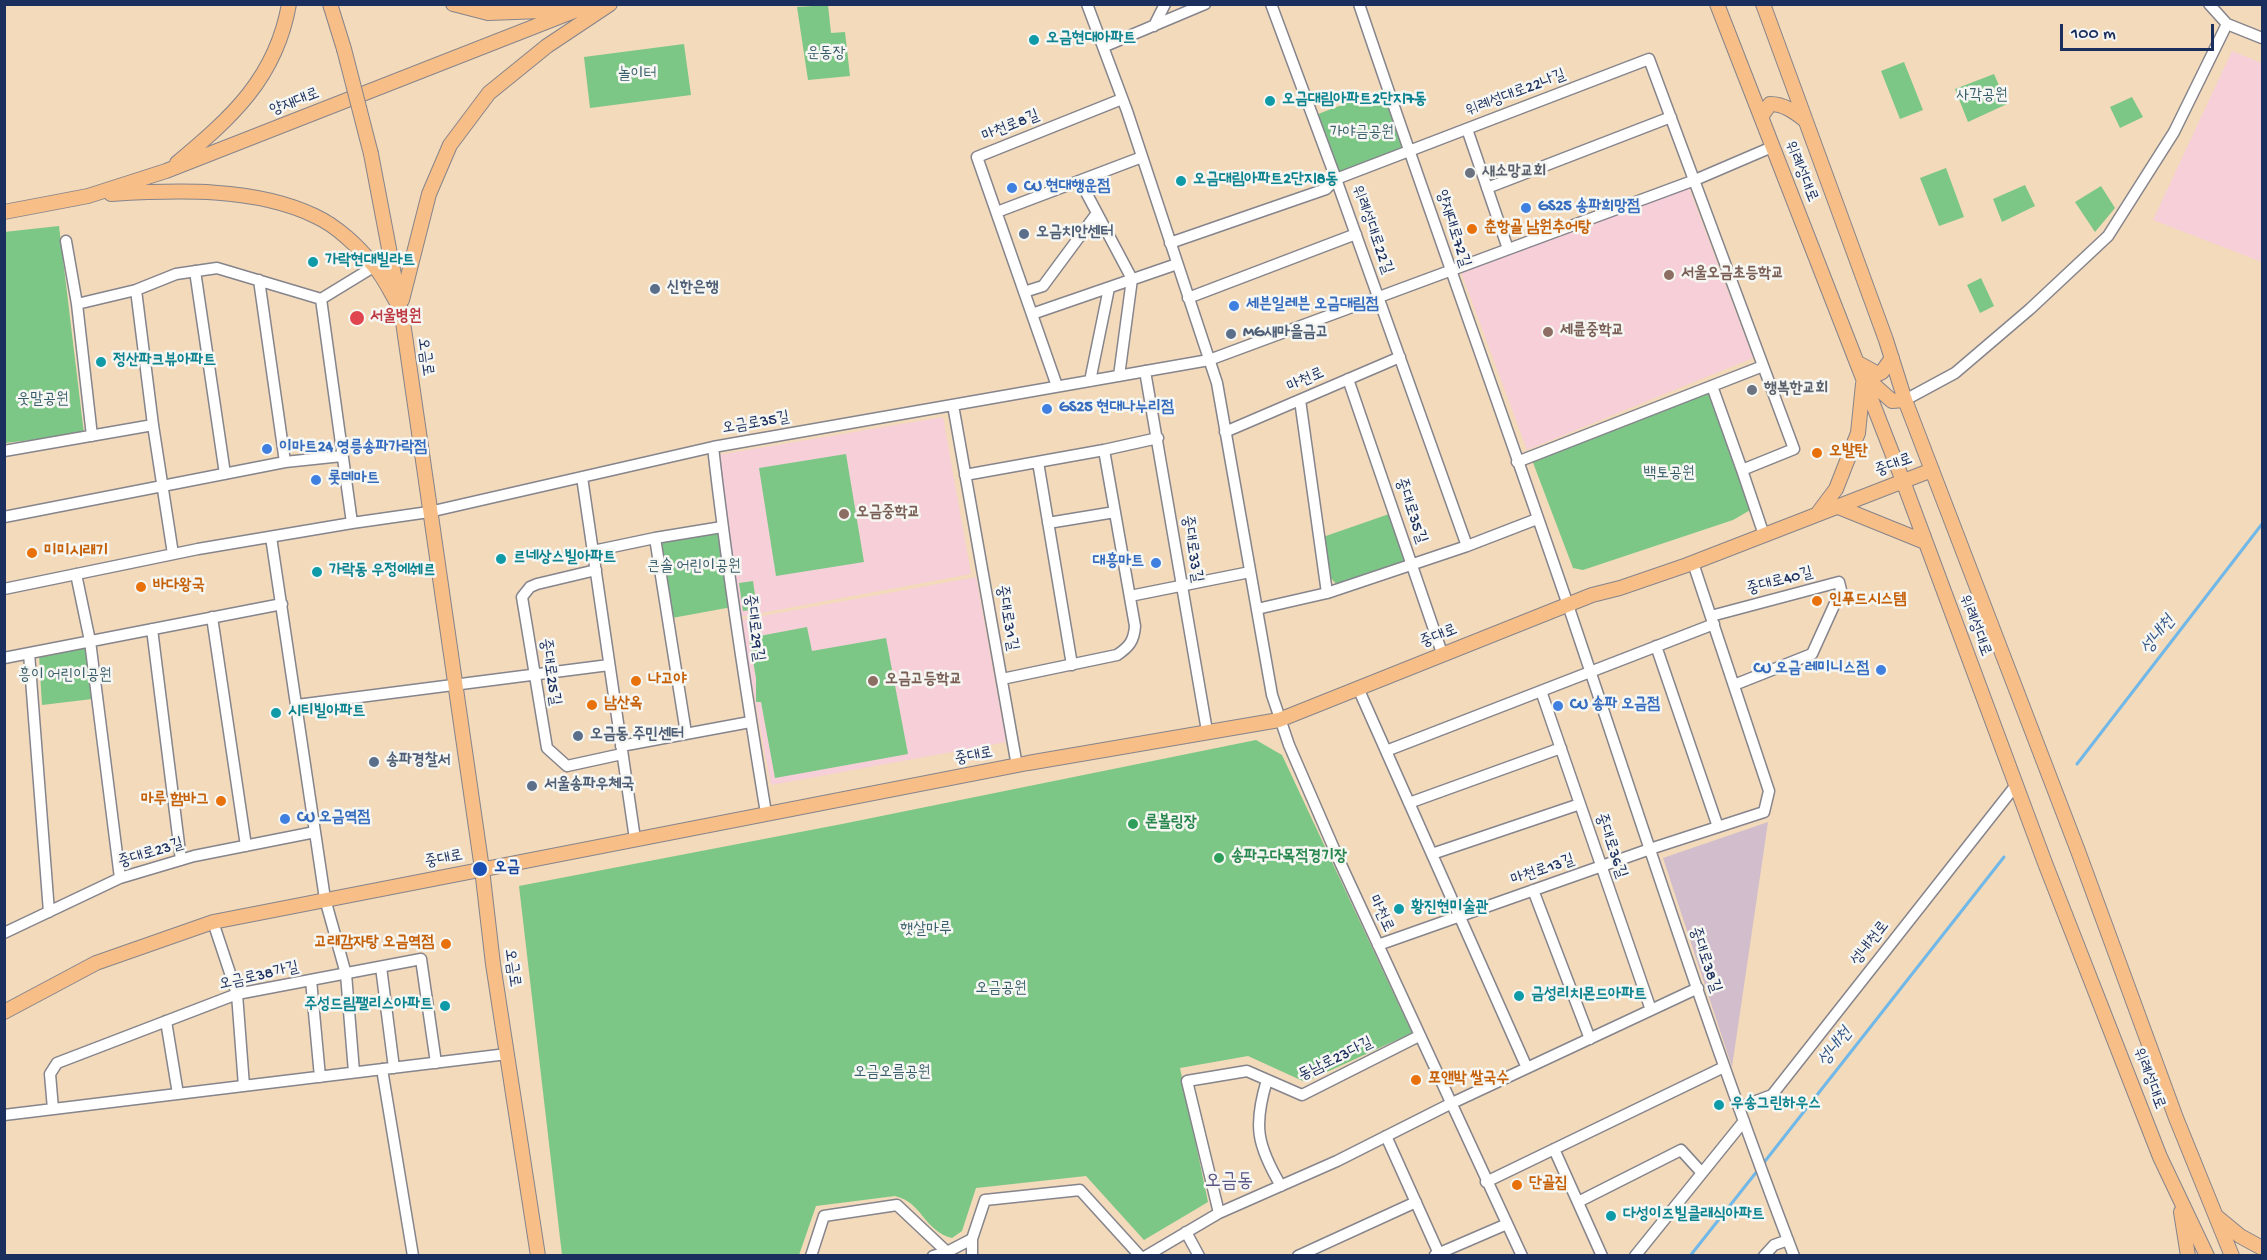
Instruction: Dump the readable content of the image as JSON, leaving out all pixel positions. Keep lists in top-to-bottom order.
{
  "streets": {
    "main road": [
      "양재대로",
      "위례성대로",
      "오금로",
      "중대로"
    ],
    "street": [
      "위례성대로22나길",
      "마천로8길",
      "양재대로72길",
      "위례성대로22길",
      "마천로",
      "오금로35길",
      "중대로35길",
      "중대로33길",
      "중대로40길",
      "중대로31길",
      "중대로29길",
      "중대로25길",
      "중대로36길",
      "중대로23길",
      "마천로13길",
      "성내천로",
      "중대로38길",
      "오금로38가길",
      "동남로23다길"
    ]
  },
  "crossings": [
    ["위례성대로22나길", "양재대로72길"],
    ["위례성대로22나길", "위례성대로22길"],
    ["마천로8길", "마천로"],
    ["마천로8길", "오금로35길"],
    ["위례성대로", "위례성대로22길"],
    ["위례성대로", "중대로"],
    ["위례성대로", "성내천로"],
    ["양재대로72길", "위례성대로22길"],
    ["양재대로72길", "중대로"],
    ["양재대로72길", "중대로38길"],
    ["위례성대로22길", "마천로"],
    ["위례성대로22길", "오금로35길"],
    ["오금로", "오금로35길"],
    ["오금로", "중대로"],
    ["마천로", "오금로35길"],
    ["마천로", "중대로"],
    ["마천로", "중대로35길"],
    ["마천로", "마천로13길"],
    ["마천로", "동남로23다길"],
    ["오금로35길", "중대로33길"],
    ["오금로35길", "중대로31길"],
    ["오금로35길", "중대로29길"],
    ["중대로", "중대로35길"],
    ["중대로", "중대로33길"],
    ["중대로", "중대로31길"],
    ["중대로", "중대로29길"],
    ["중대로", "중대로38길"],
    ["중대로29길", "중대로25길"],
    ["중대로36길", "마천로13길"],
    ["마천로13길", "중대로38길"],
    ["성내천로", "중대로38길"]
  ],
  "districts": ["오금동"],
  "water": ["성내천"],
  "parks": [
    "운동장",
    "놀이터",
    "사각공원",
    "가야금공원",
    "웃말공원",
    "백토공원",
    "큰솔 어린이공원",
    "흥이 어린이공원",
    "햇살마루",
    "오금공원",
    "오금오름공원"
  ],
  "places": [
    "오금현대아파트",
    "오금대림아파트2단지7동",
    "새소망교회",
    "오금대림아파트2단지8동",
    "CU 현대행운점",
    "GS25 송파희망점",
    "춘항골 남원추어탕",
    "오금치안센터",
    "가락현대빌라트",
    "서울오금초등학교",
    "신한은행",
    "세븐일레븐 오금대림점",
    "서울병원",
    "세륜중학교",
    "MG새마을금고",
    "정산파크뷰아파트",
    "행복한교회",
    "GS25 현대나누리점",
    "이마트24 영릉송파가락점",
    "오발탄",
    "롯데마트",
    "오금중학교",
    "미미시래기",
    "르네상스빌아파트",
    "대흥마트",
    "가락동 우정에쉐르",
    "바다왕국",
    "인푸드시스템",
    "CU 오금 레미니스점",
    "나고야",
    "오금고등학교",
    "남산옥",
    "CU 송파 오금점",
    "시티빌아파트",
    "오금동 주민센터",
    "송파경찰서",
    "서울송파우체국",
    "마루 함바그",
    "CU 오금역점",
    "론볼링장",
    "송파구다목적경기장",
    "오금",
    "황진현미술관",
    "고래감자탕 오금역점",
    "금성리치몬드아파트",
    "주성드림팰리스아파트",
    "포앤박 쌀국수",
    "우송그린하우스",
    "단골집",
    "다성이즈빌클래식아파트"
  ],
  "scale_bar": "100 m"
}
